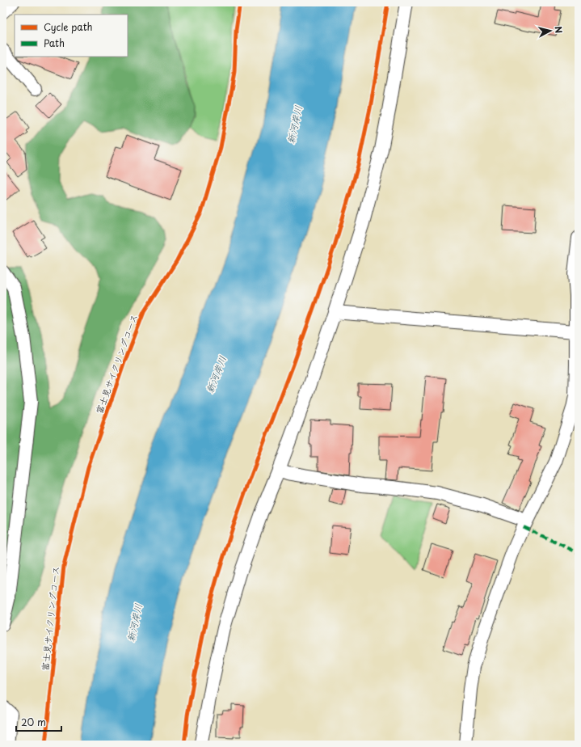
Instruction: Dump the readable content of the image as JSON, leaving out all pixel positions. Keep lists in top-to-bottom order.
{
  "streets": {
    "cycle path": ["富士見サイクリングコース"]
  },
  "water": ["新河岸川"],
  "legend": ["Cycle path", "Path"],
  "scale_bar": "20 m",
  "north": "right"
}
